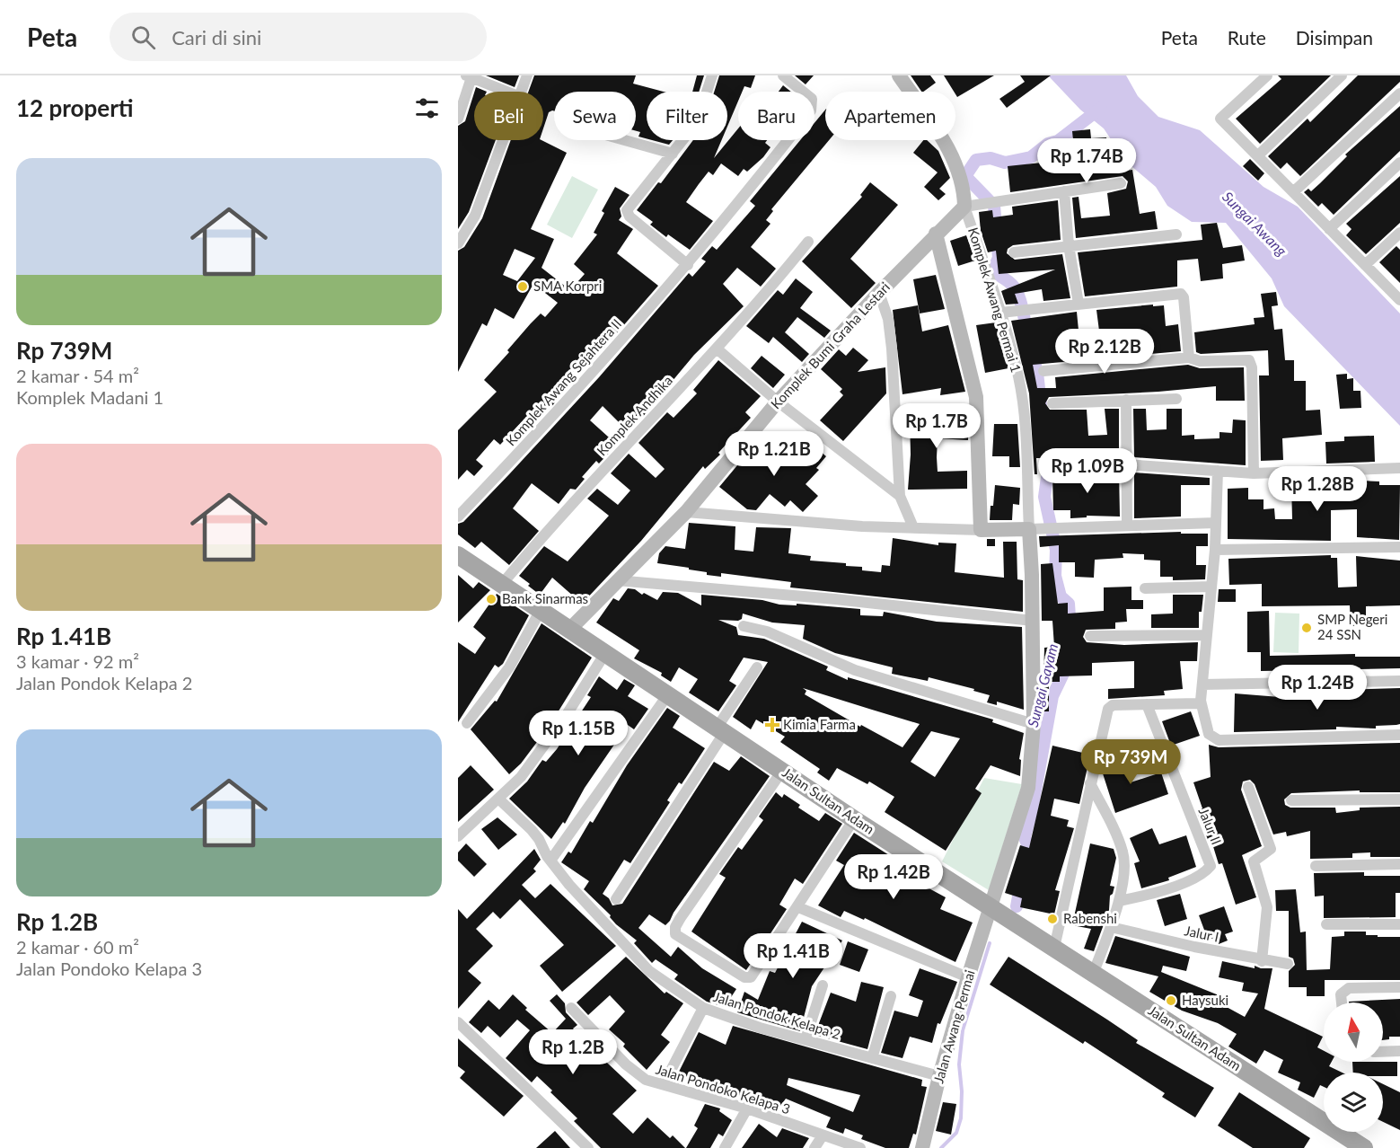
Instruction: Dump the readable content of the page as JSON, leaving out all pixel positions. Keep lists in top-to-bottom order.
{
  "streets": {
    "main road": ["Jalan Sultan Adam"],
    "street": [
      "Komplek Awang Permai 1",
      "Komplek Bumi Graha Lestari",
      "Komplek Awang Sejahtera II",
      "Komplek Andhika",
      "Jalur II",
      "Jalur I",
      "Jalan Pondok Kelapa 2",
      "Jalan Awang Permai",
      "Jalan Pondoko Kelapa 3"
    ]
  },
  "crossings": [
    ["Komplek Awang Permai 1", "Komplek Bumi Graha Lestari"],
    ["Komplek Awang Permai 1", "Jalan Sultan Adam"],
    ["Komplek Awang Permai 1", "Jalan Awang Permai"],
    ["Komplek Bumi Graha Lestari", "Jalan Sultan Adam"],
    ["Komplek Andhika", "Jalan Sultan Adam"],
    ["Jalan Sultan Adam", "Jalan Awang Permai"],
    ["Jalan Pondok Kelapa 2", "Jalan Awang Permai"]
  ],
  "water": ["Sungai Awang", "Sungai Gayam"],
  "places": {
    "other": [
      "SMA Korpri",
      "Bank Sinarmas",
      "SMP Negeri 24 SSN",
      "Rabenshi",
      "Haysuki"
    ],
    "health": ["Kimia Farma"]
  },
  "north": "top",
  "page": {
    "header": "Peta",
    "search": "Cari di sini",
    "nav": ["Peta", "Rute", "Disimpan"],
    "heading": "12 properti",
    "chip": [
      "Beli",
      "Sewa",
      "Filter",
      "Baru",
      "Apartemen"
    ],
    "price": [
      "Rp 1.74B",
      "Rp 2.12B",
      "Rp 1.7B",
      "Rp 1.21B",
      "Rp 1.09B",
      "Rp 1.28B",
      "Rp 1.24B",
      "Rp 1.15B",
      "Rp 739M",
      "Rp 1.42B",
      "Rp 1.41B",
      "Rp 1.2B"
    ],
    "list": [
      {
        "name": "Rp 739M",
        "note": "2 kamar · 54 m² · Komplek Madani 1"
      },
      {
        "name": "Rp 1.41B",
        "note": "3 kamar · 92 m² · Jalan Pondok Kelapa 2"
      },
      {
        "name": "Rp 1.2B",
        "note": "2 kamar · 60 m² · Jalan Pondoko Kelapa 3"
      }
    ]
  }
}
